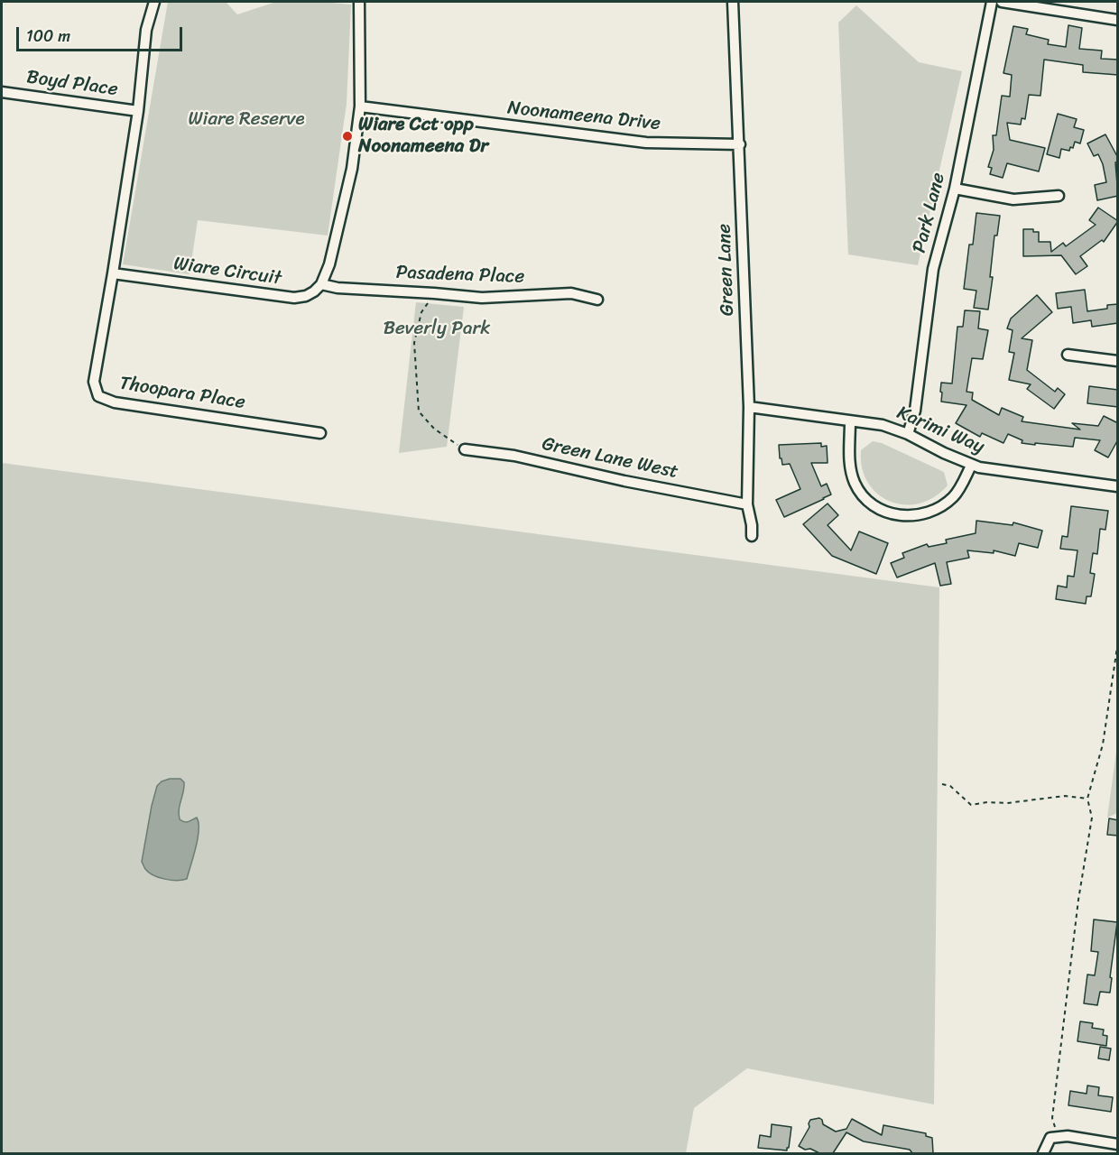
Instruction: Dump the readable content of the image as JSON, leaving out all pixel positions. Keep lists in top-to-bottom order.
{
  "streets": {
    "street": [
      "Boyd Place",
      "Noonameena Drive",
      "Park Lane",
      "Green Lane",
      "Wiare Circuit",
      "Pasadena Place",
      "Thoopara Place",
      "Karimi Way",
      "Green Lane West"
    ]
  },
  "crossings": [
    ["Noonameena Drive", "Green Lane"],
    ["Park Lane", "Karimi Way"],
    ["Green Lane", "Karimi Way"],
    ["Green Lane", "Green Lane West"],
    ["Wiare Circuit", "Pasadena Place"],
    ["Wiare Circuit", "Thoopara Place"]
  ],
  "parks": ["Wiare Reserve", "Beverly Park"],
  "places": ["Wiare Cct opp Noonameena Dr"],
  "scale_bar": "100 m"
}
